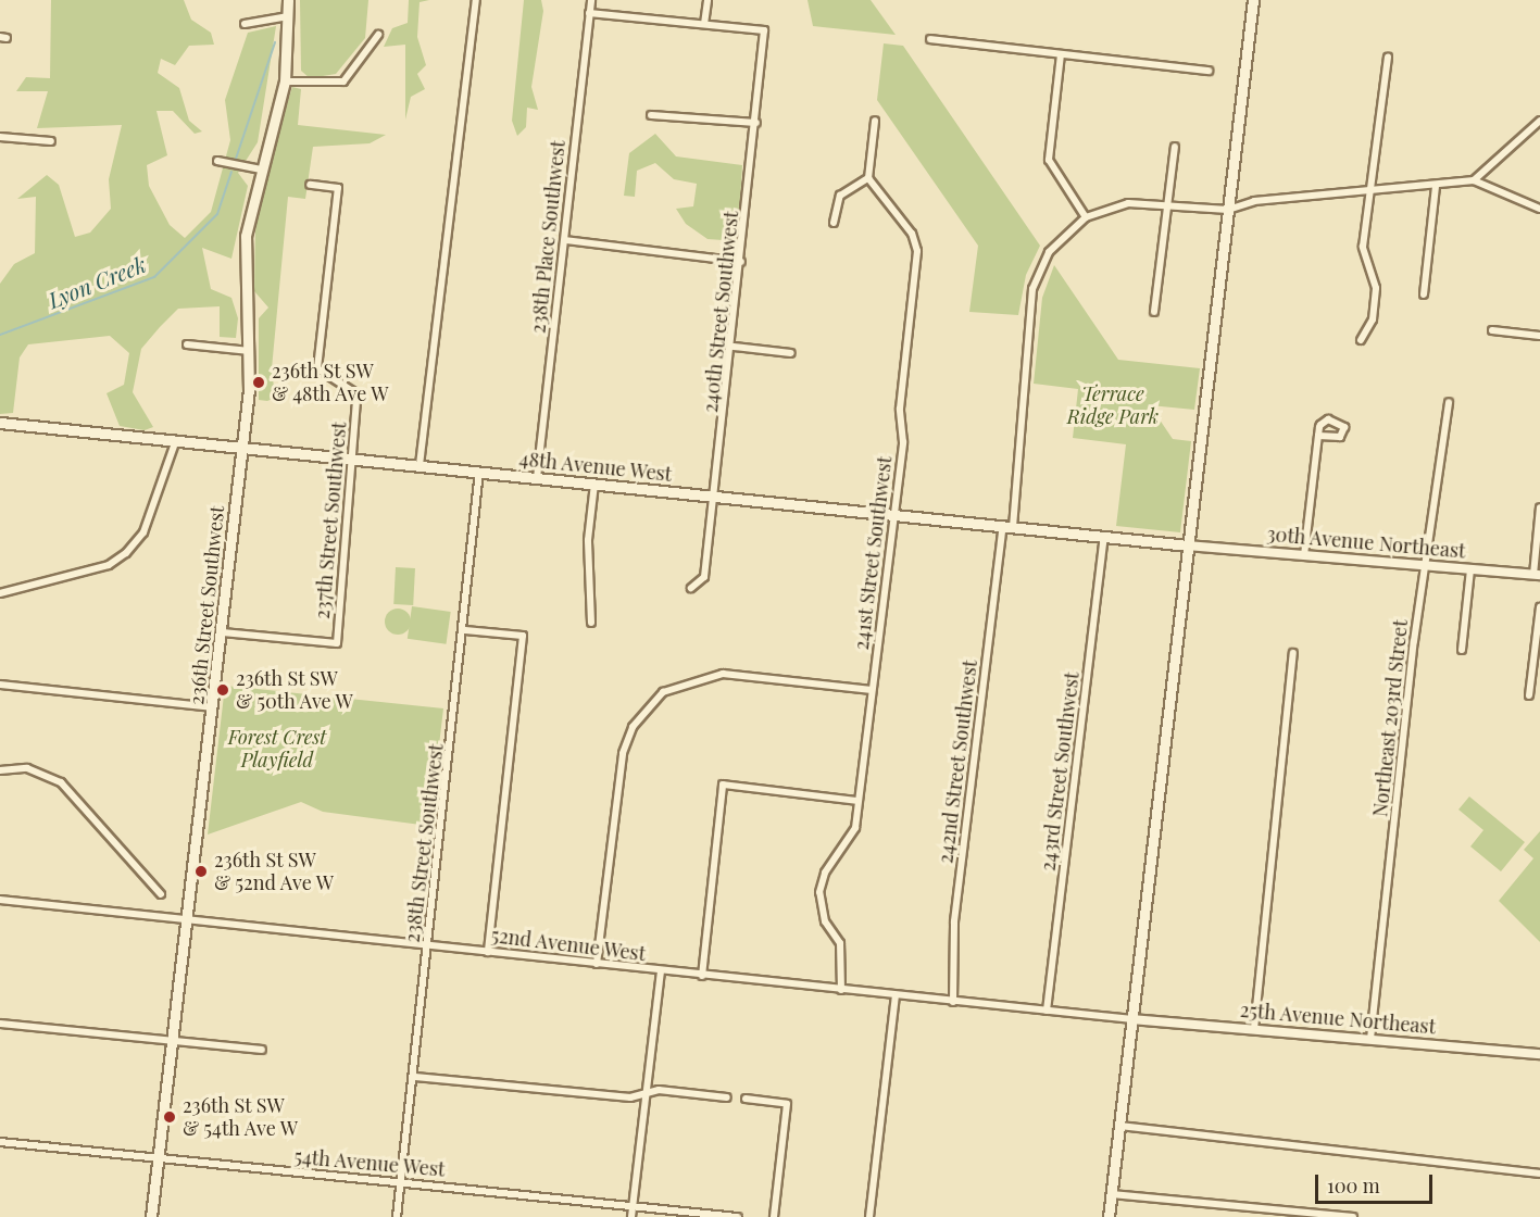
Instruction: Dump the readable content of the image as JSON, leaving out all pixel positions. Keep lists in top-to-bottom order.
{
  "streets": {
    "main road": ["48th Avenue West", "236th Street Southwest"],
    "street": [
      "238th Place Southwest",
      "240th Street Southwest",
      "237th Street Southwest",
      "30th Avenue Northeast",
      "241st Street Southwest",
      "Northeast 203rd Street",
      "242nd Street Southwest",
      "243rd Street Southwest",
      "238th Street Southwest",
      "52nd Avenue West",
      "25th Avenue Northeast",
      "54th Avenue West"
    ]
  },
  "crossings": [
    ["238th Place Southwest", "48th Avenue West"],
    ["240th Street Southwest", "48th Avenue West"],
    ["48th Avenue West", "237th Street Southwest"],
    ["48th Avenue West", "30th Avenue Northeast"],
    ["48th Avenue West", "241st Street Southwest"],
    ["48th Avenue West", "236th Street Southwest"],
    ["48th Avenue West", "242nd Street Southwest"],
    ["48th Avenue West", "243rd Street Southwest"],
    ["48th Avenue West", "238th Street Southwest"],
    ["237th Street Southwest", "236th Street Southwest"],
    ["30th Avenue Northeast", "Northeast 203rd Street"],
    ["241st Street Southwest", "52nd Avenue West"],
    ["236th Street Southwest", "52nd Avenue West"],
    ["236th Street Southwest", "54th Avenue West"],
    ["Northeast 203rd Street", "25th Avenue Northeast"],
    ["242nd Street Southwest", "52nd Avenue West"],
    ["243rd Street Southwest", "52nd Avenue West"],
    ["238th Street Southwest", "52nd Avenue West"],
    ["238th Street Southwest", "54th Avenue West"],
    ["52nd Avenue West", "25th Avenue Northeast"]
  ],
  "water": ["Lyon Creek"],
  "parks": ["Terrace Ridge Park", "Forest Crest Playfield"],
  "places": [
    "236th St SW & 48th Ave W",
    "236th St SW & 50th Ave W",
    "236th St SW & 52nd Ave W",
    "236th St SW & 54th Ave W"
  ],
  "scale_bar": "100 m"
}
